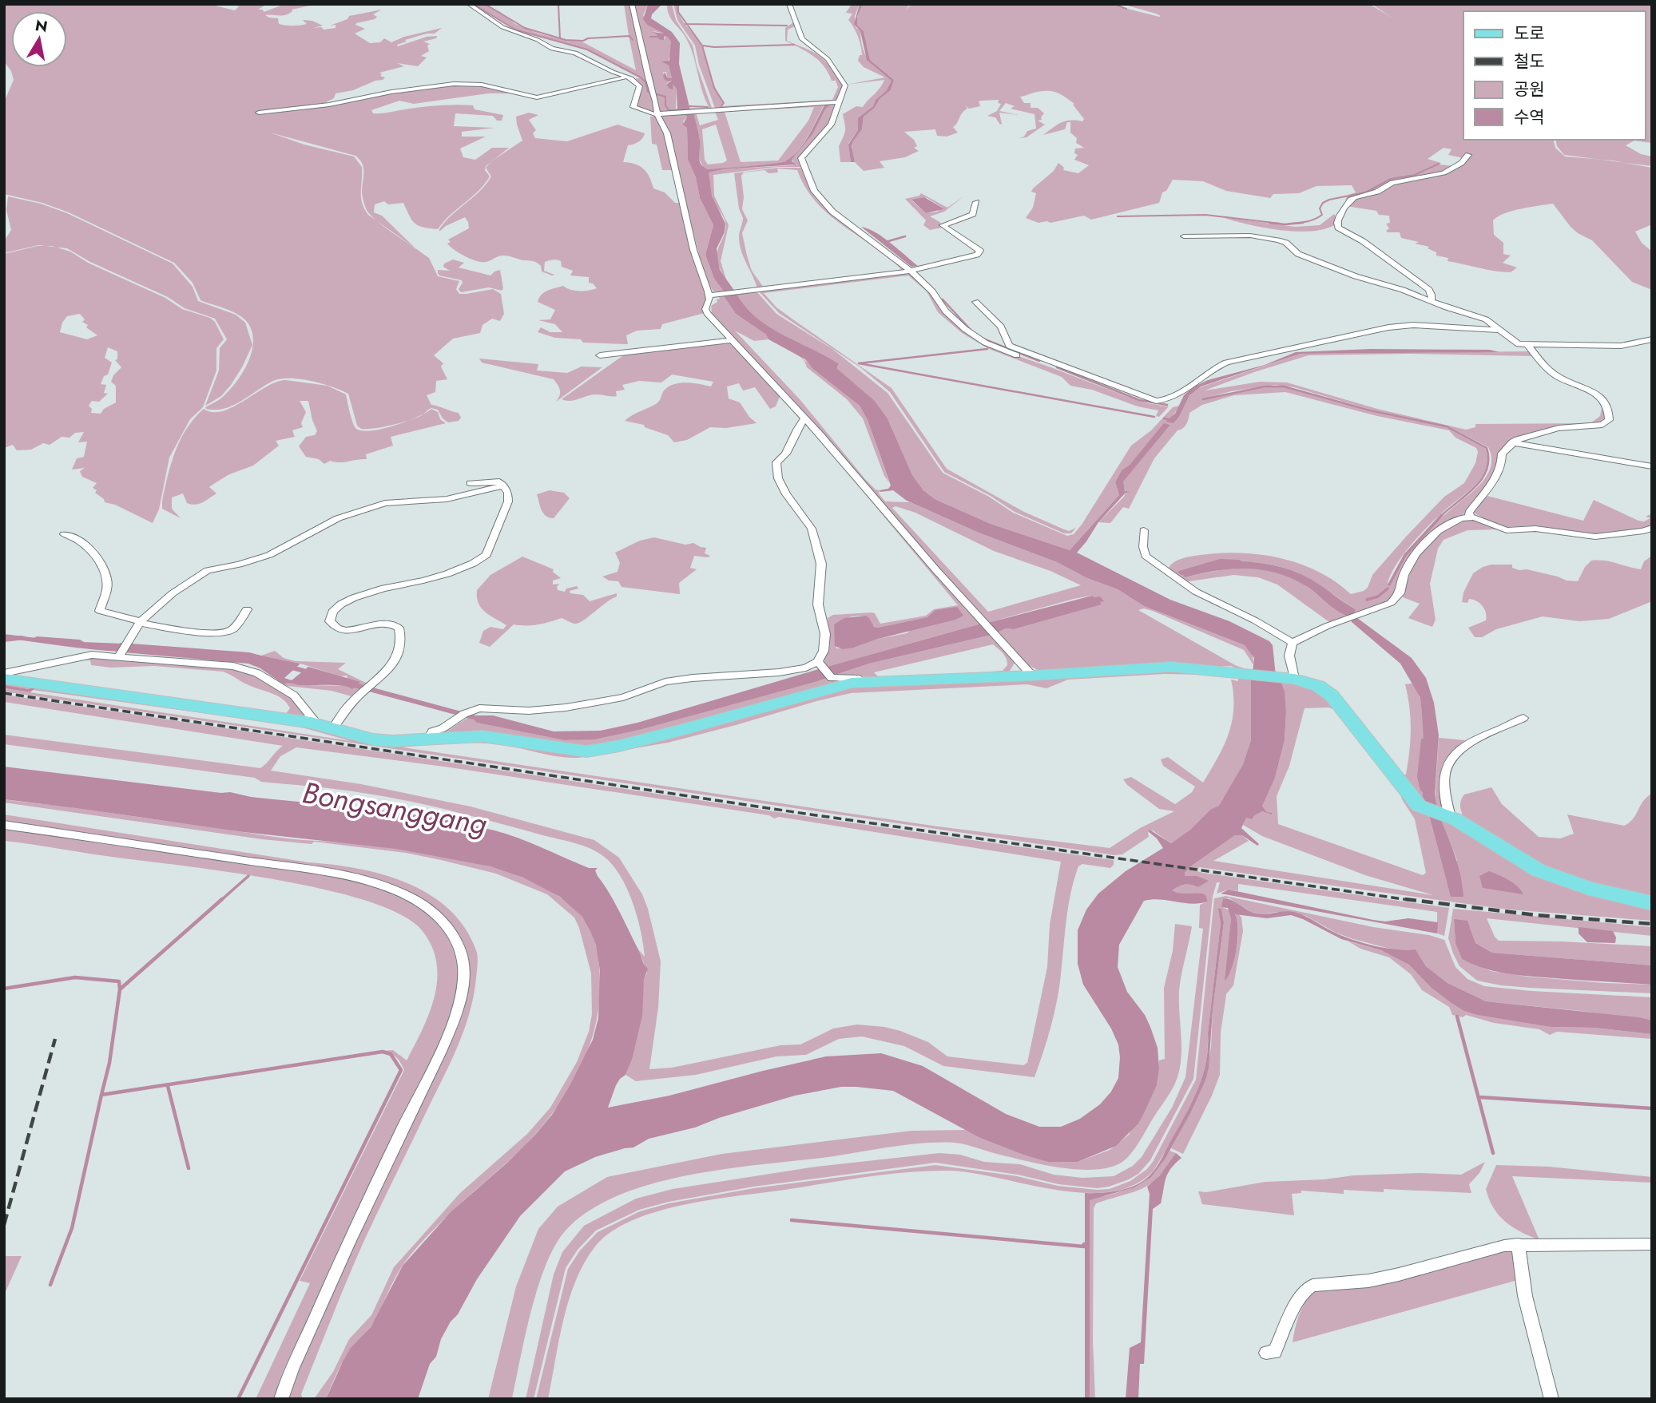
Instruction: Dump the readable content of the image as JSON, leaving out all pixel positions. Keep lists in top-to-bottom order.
{
  "water": ["Bongsanggang"],
  "legend": [
    "도로",
    "철도",
    "공원",
    "수역"
  ],
  "north": "top"
}
